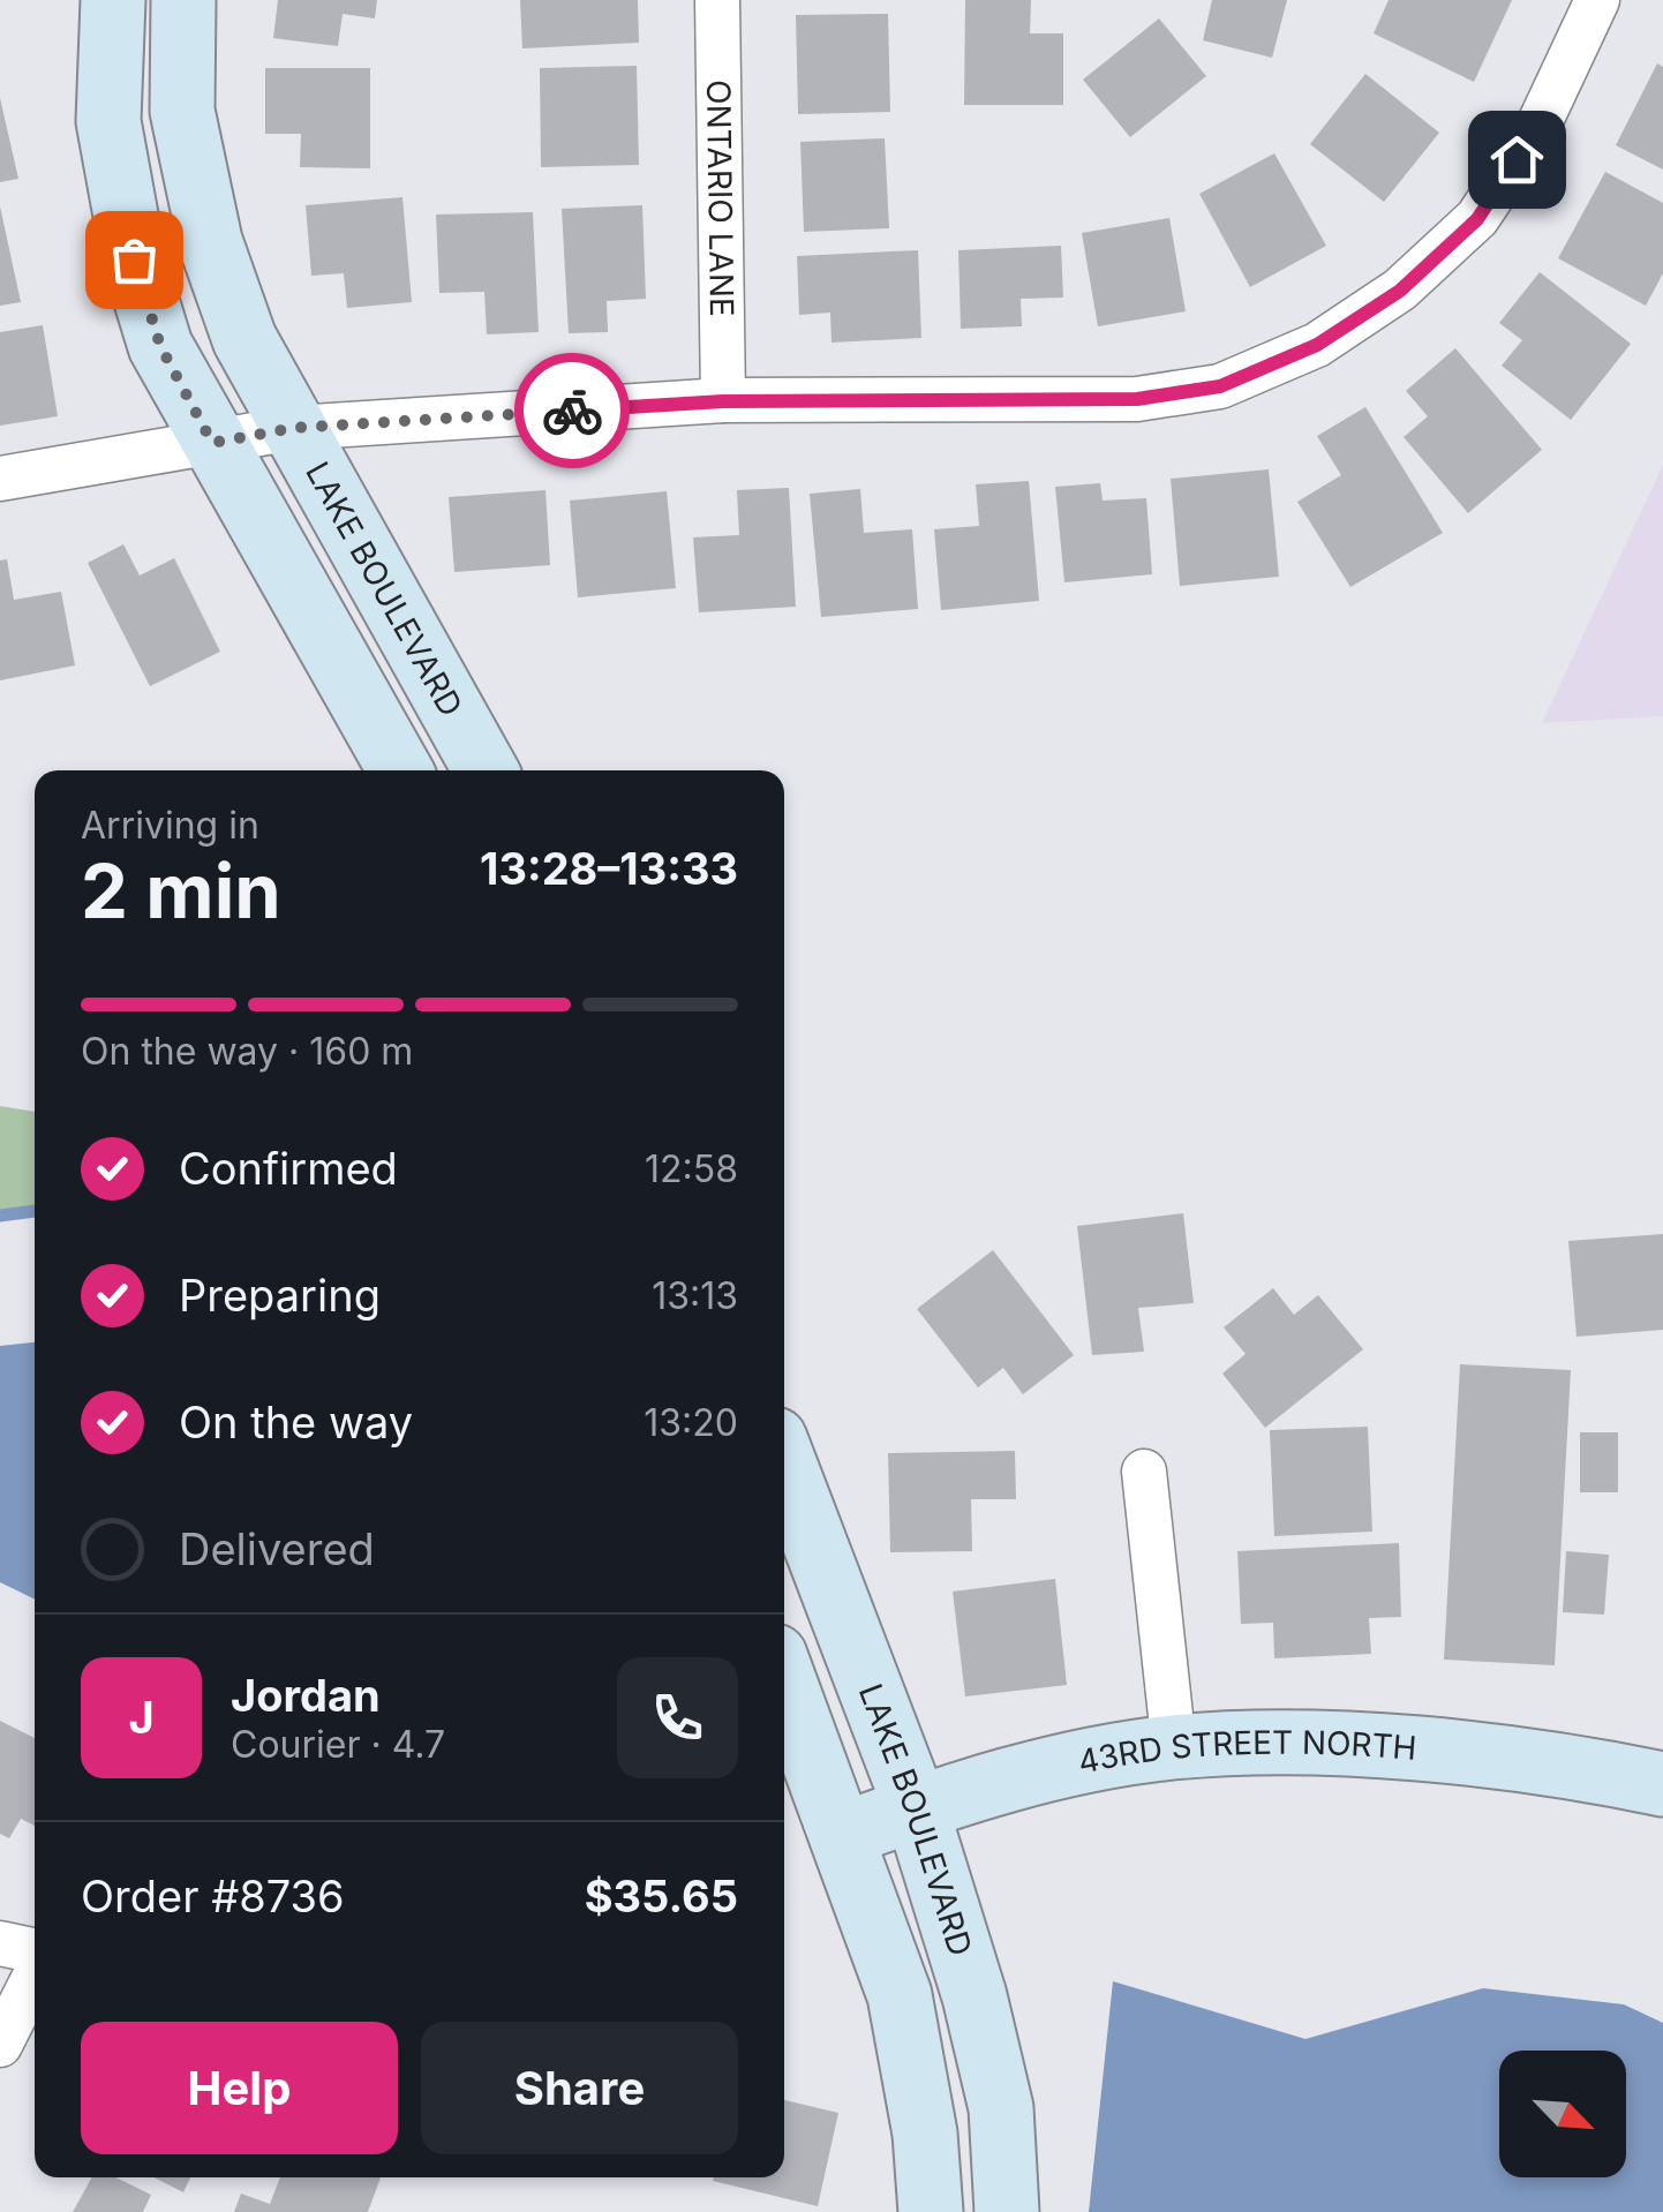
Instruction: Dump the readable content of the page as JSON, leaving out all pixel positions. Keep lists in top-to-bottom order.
{
  "streets": {
    "street": ["ONTARIO LANE", "LAKE BOULEVARD", "43RD STREET NORTH"]
  },
  "crossings": [
    ["LAKE BOULEVARD", "43RD STREET NORTH"]
  ],
  "north": "bottom right",
  "page": {
    "heading": ["2 min", "Arriving in", "13:28–13:33"],
    "panel": [
      "Jordan",
      "Courier · 4.7",
      "Order #8736",
      "$35.65"
    ],
    "bar": "On the way · 160 m",
    "list": [
      ["Confirmed", "12:58"],
      ["Preparing", "13:13"],
      ["On the way", "13:20"],
      "Delivered"
    ],
    "round": "J",
    "buttons": ["Help", "Share"]
  }
}
